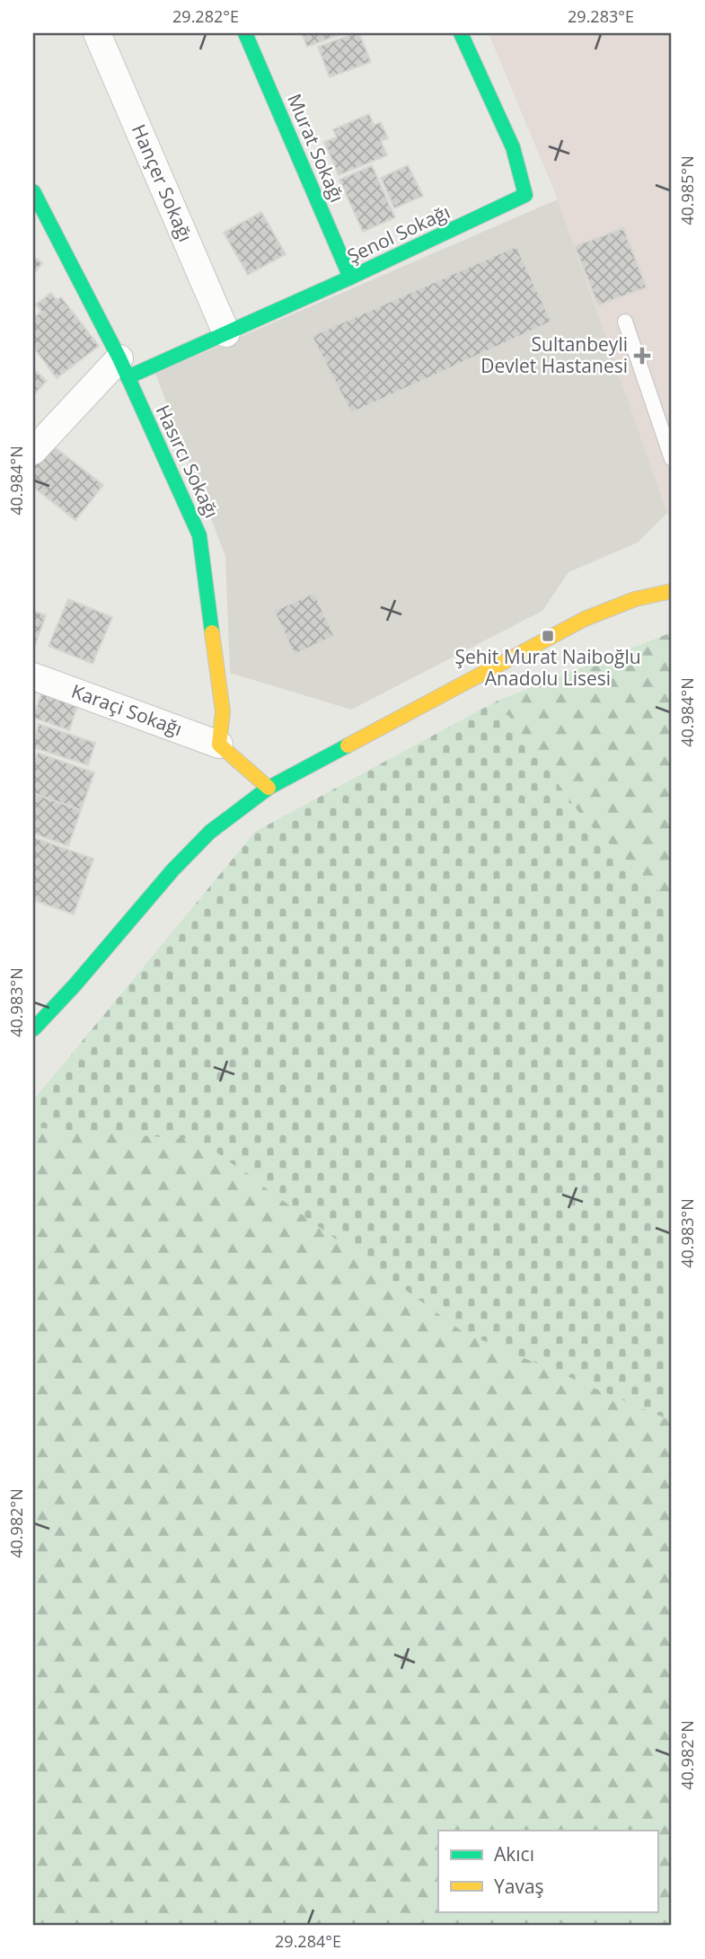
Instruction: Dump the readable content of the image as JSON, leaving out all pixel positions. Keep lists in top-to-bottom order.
{
  "streets": {
    "street": [
      "Murat Sokağı",
      "Hançer Sokağı",
      "Şenol Sokağı",
      "Hasırcı Sokağı",
      "Karaçi Sokağı"
    ]
  },
  "crossings": [
    ["Murat Sokağı", "Şenol Sokağı"],
    ["Hançer Sokağı", "Şenol Sokağı"],
    ["Şenol Sokağı", "Hasırcı Sokağı"],
    ["Hasırcı Sokağı", "Karaçi Sokağı"]
  ],
  "places": {
    "health": ["Sultanbeyli Devlet Hastanesi"],
    "transit": ["Şehit Murat Naiboğlu Anadolu Lisesi"]
  },
  "legend": ["Akıcı", "Yavaş"],
  "coordinates": [
    "29.282°E",
    "29.283°E",
    "40.985°N",
    "40.984°N",
    "40.983°N",
    "40.982°N",
    "29.284°E"
  ]
}
